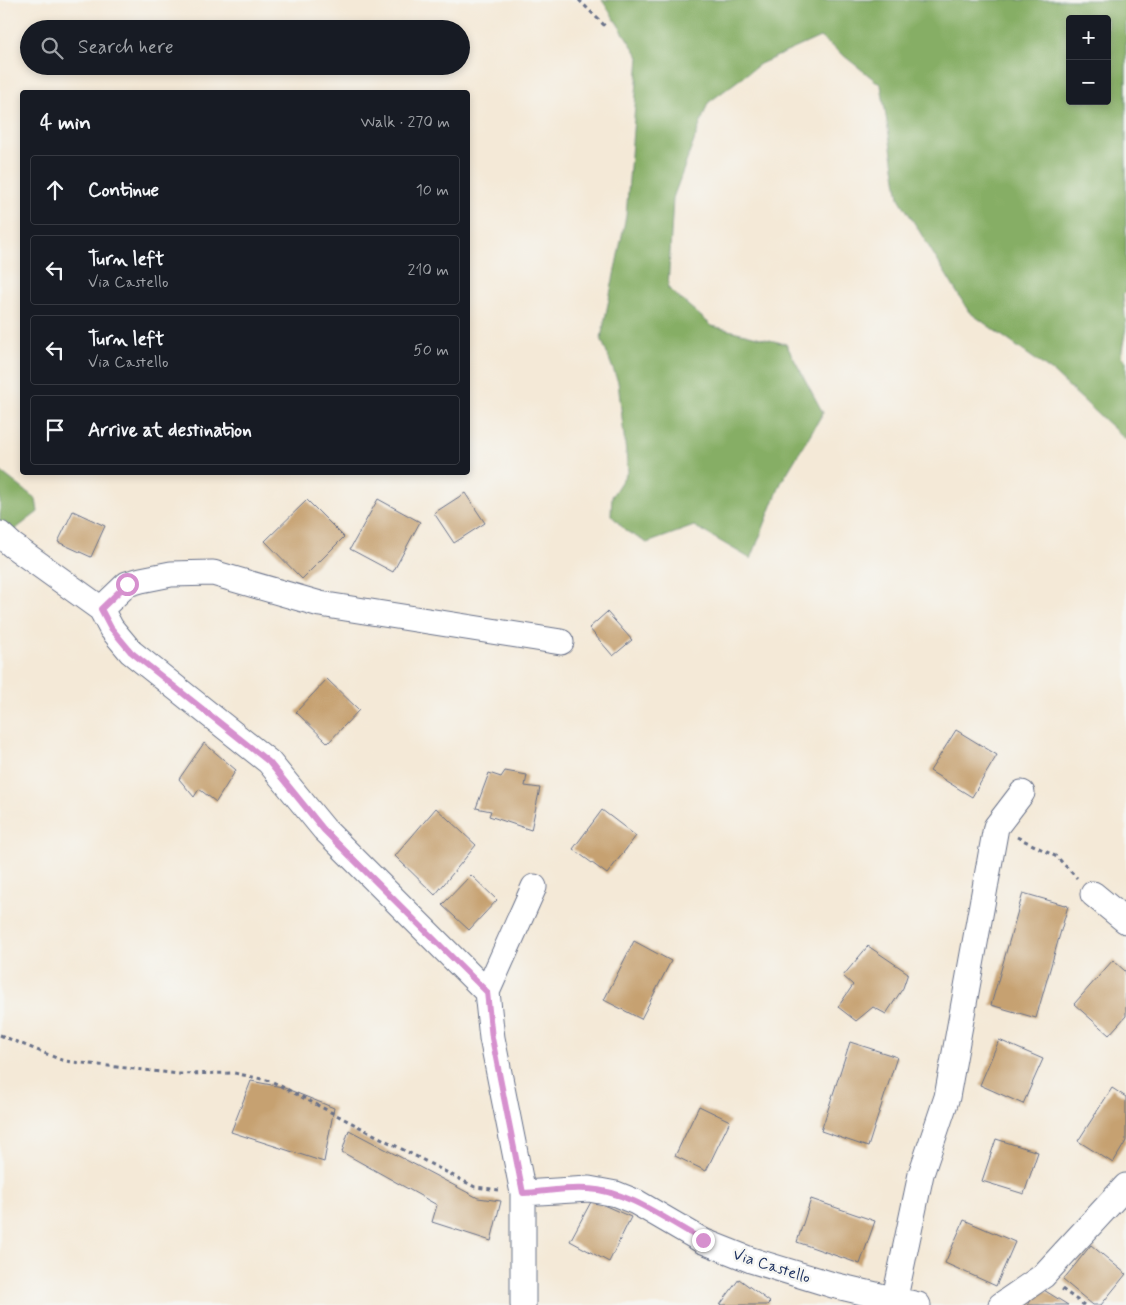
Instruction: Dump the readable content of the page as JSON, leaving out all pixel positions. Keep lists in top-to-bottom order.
{
  "streets": {
    "street": ["Via Castello"]
  },
  "page": {
    "map_buttons": ["+", "−"],
    "search": "Search here",
    "heading": ["4 min", "Walk · 270 m"],
    "list": [
      ["Continue", "10 m"],
      ["Turn left", "Via Castello", "210 m"],
      ["Turn left", "Via Castello", "50 m"],
      "Arrive at destination"
    ]
  }
}
